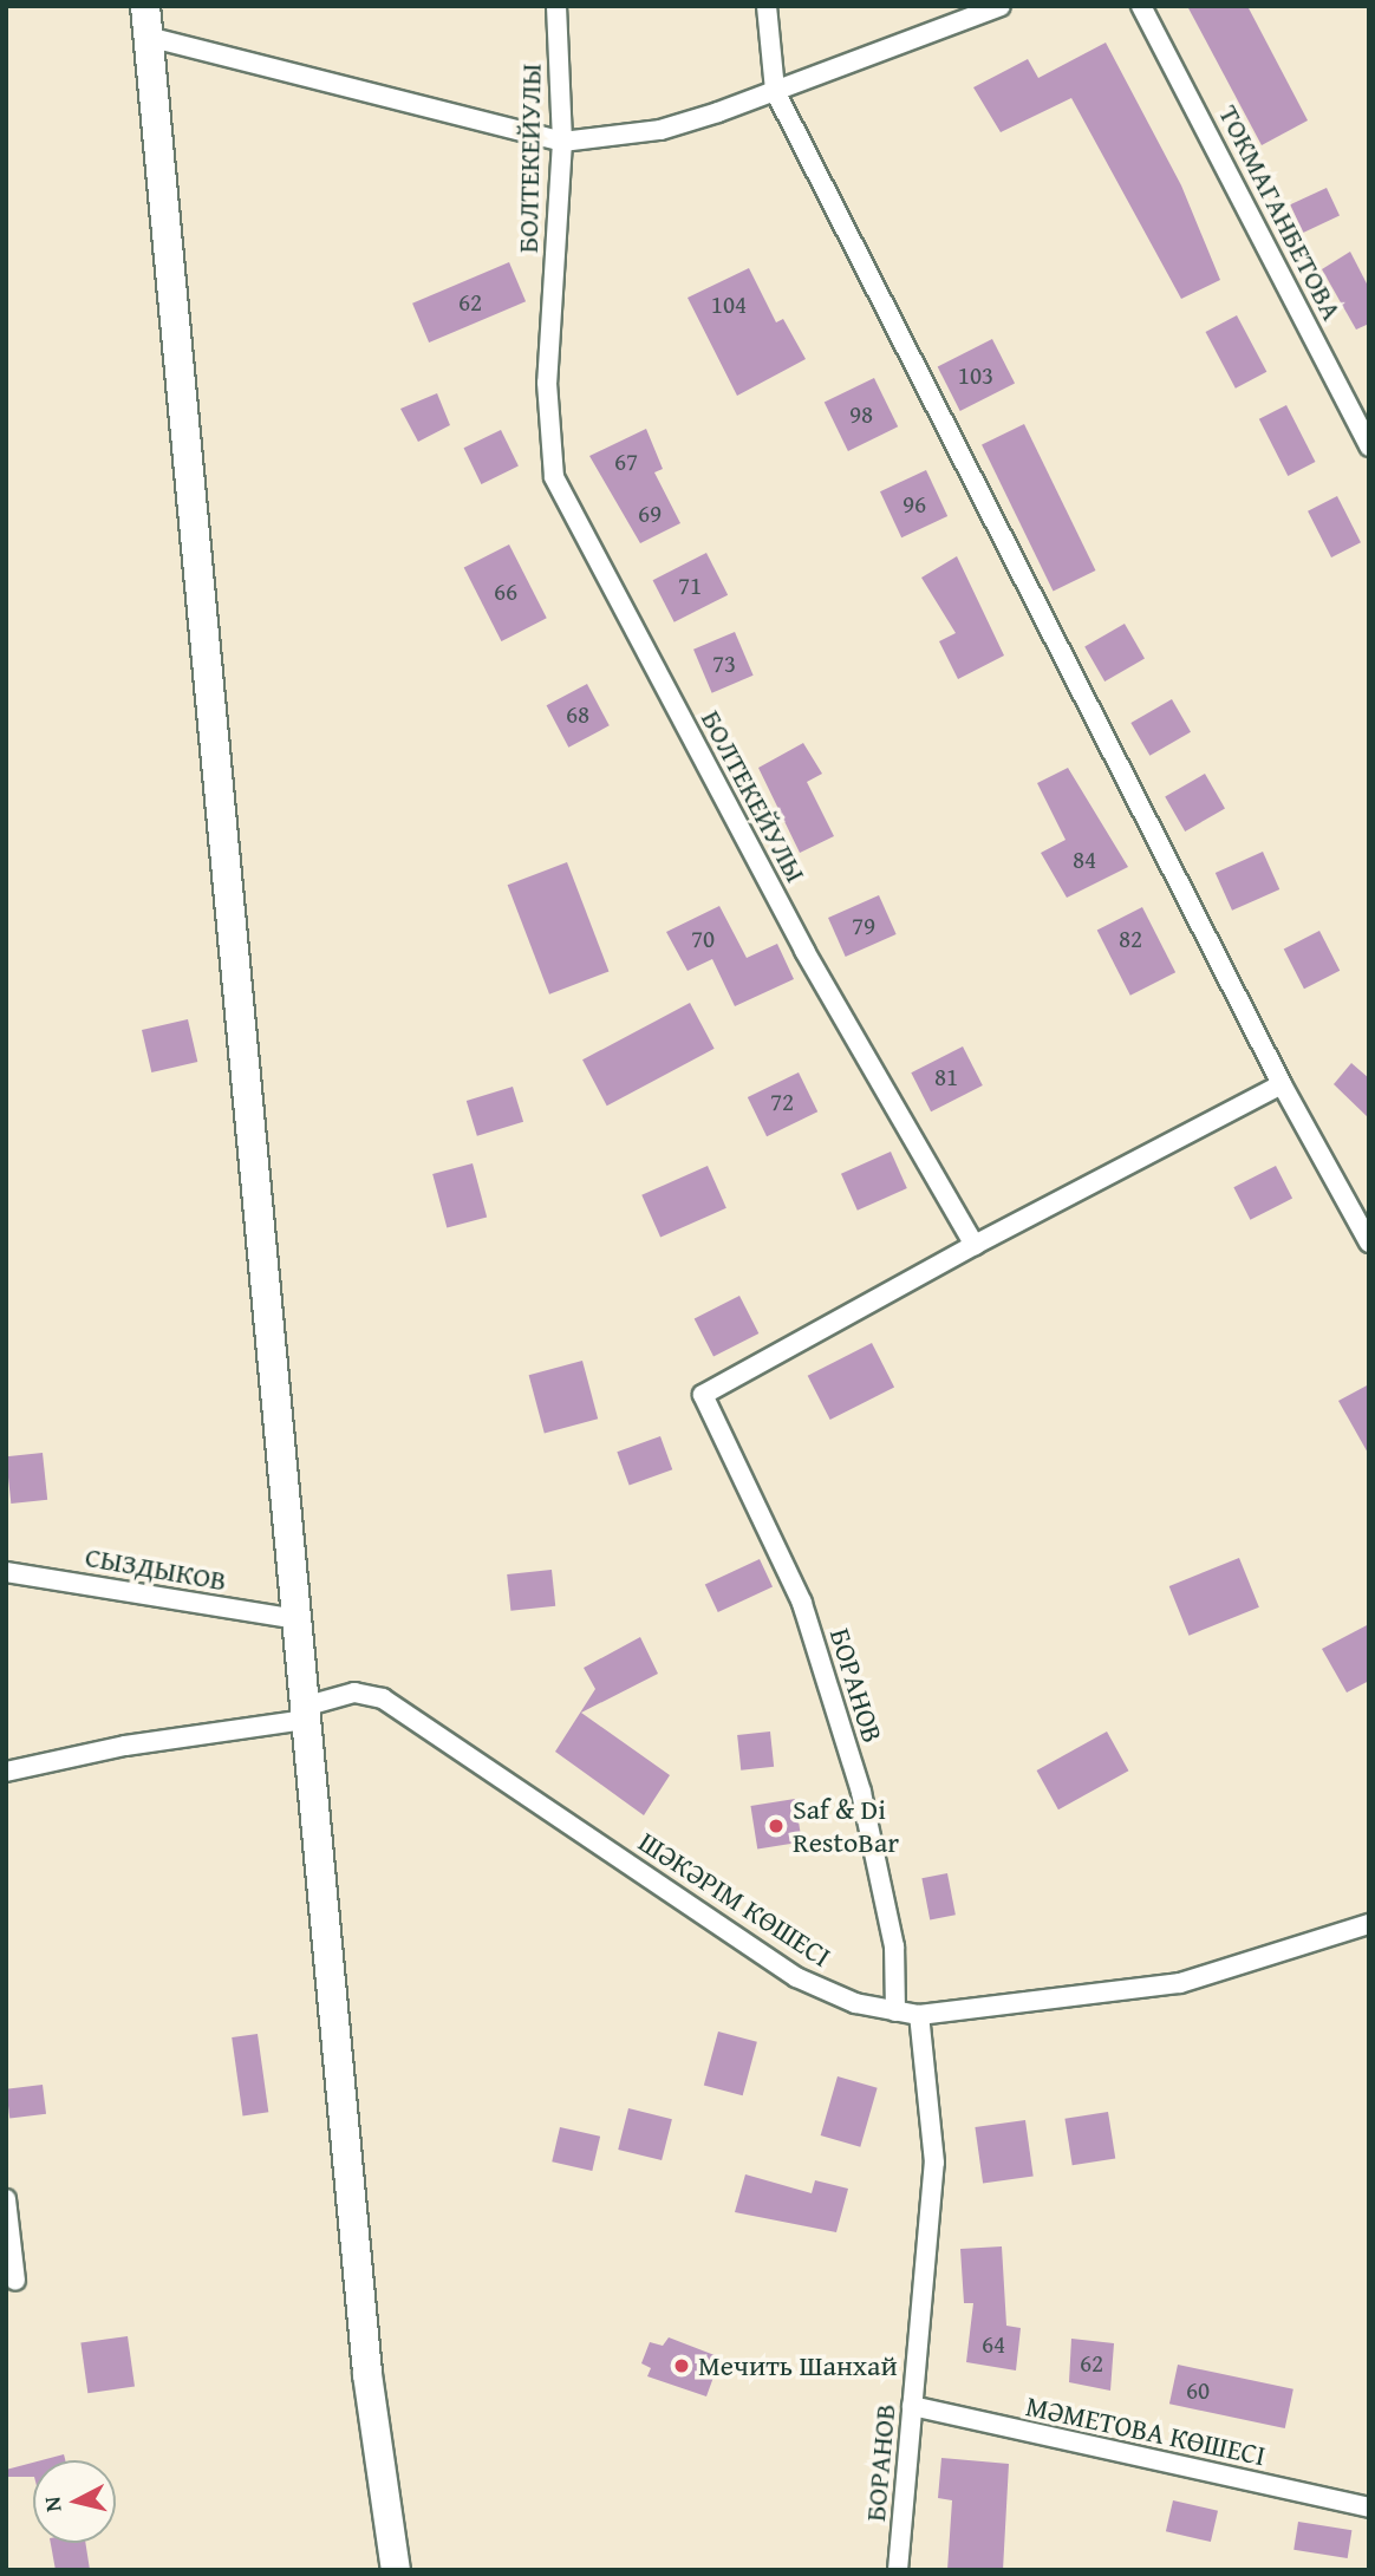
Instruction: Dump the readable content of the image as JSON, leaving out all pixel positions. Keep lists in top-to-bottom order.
{
  "streets": {
    "street": [
      "БОЛТЕКЕЙУЛЫ",
      "ТОКМАГАНБЕТОВА",
      "СЫЗДЫКОВ",
      "БОРАНОВ",
      "ШӘКӘРІМ КӨШЕСІ",
      "МӘМЕТОВА КӨШЕСІ"
    ]
  },
  "crossings": [
    ["БОЛТЕКЕЙУЛЫ", "БОРАНОВ"],
    ["БОРАНОВ", "ШӘКӘРІМ КӨШЕСІ"],
    ["БОРАНОВ", "МӘМЕТОВА КӨШЕСІ"]
  ],
  "places": ["Saf & Di RestoBar", "Мечить Шанхай"],
  "house_numbers": [
    "62",
    "104",
    "103",
    "98",
    "67",
    "96",
    "69",
    "71",
    "66",
    "73",
    "68",
    "84",
    "79",
    "70",
    "82",
    "81",
    "72",
    "64",
    "62",
    "60"
  ],
  "north": "left"
}
